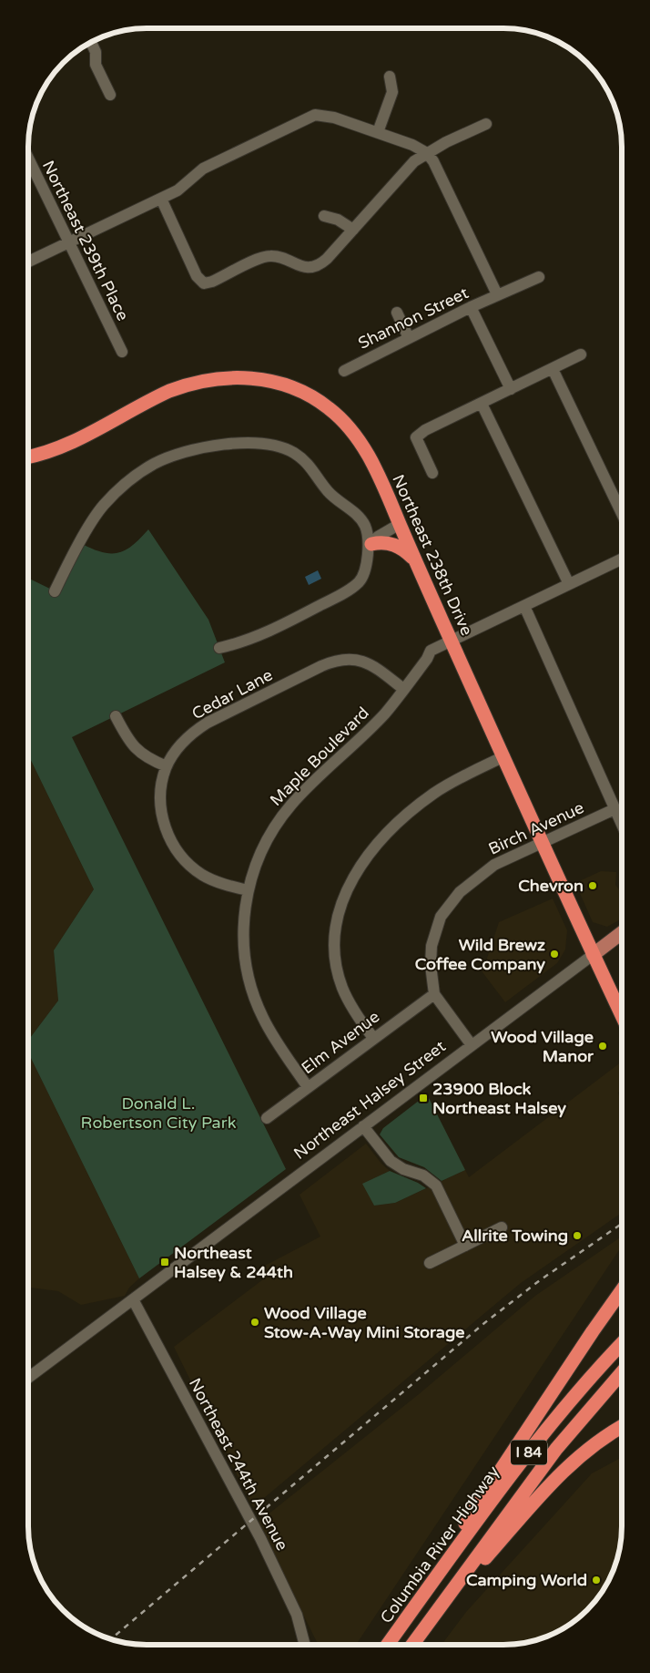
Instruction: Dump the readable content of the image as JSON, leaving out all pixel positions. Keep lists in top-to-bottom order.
{
  "streets": {
    "highway": ["Northeast 238th Drive", "I 84", "Columbia River Highway"],
    "main road": ["Northeast Halsey Street"],
    "street": [
      "Northeast 239th Place",
      "Shannon Street",
      "Cedar Lane",
      "Maple Boulevard",
      "Birch Avenue",
      "Elm Avenue",
      "Northeast 244th Avenue"
    ]
  },
  "crossings": [
    ["Northeast 238th Drive", "Maple Boulevard"],
    ["Northeast 238th Drive", "Birch Avenue"],
    ["Northeast 238th Drive", "Northeast Halsey Street"],
    ["Cedar Lane", "Maple Boulevard"],
    ["Maple Boulevard", "Elm Avenue"],
    ["Birch Avenue", "Elm Avenue"],
    ["Birch Avenue", "Northeast Halsey Street"],
    ["Northeast Halsey Street", "Northeast 244th Avenue"]
  ],
  "parks": ["Donald L. Robertson City Park"],
  "places": {
    "other": [
      "Chevron",
      "Wild Brewz Coffee Company",
      "Wood Village Manor",
      "Allrite Towing",
      "Wood Village Stow-A-Way Mini Storage",
      "Camping World"
    ],
    "transit": ["23900 Block Northeast Halsey", "Northeast Halsey & 244th"]
  }
}
